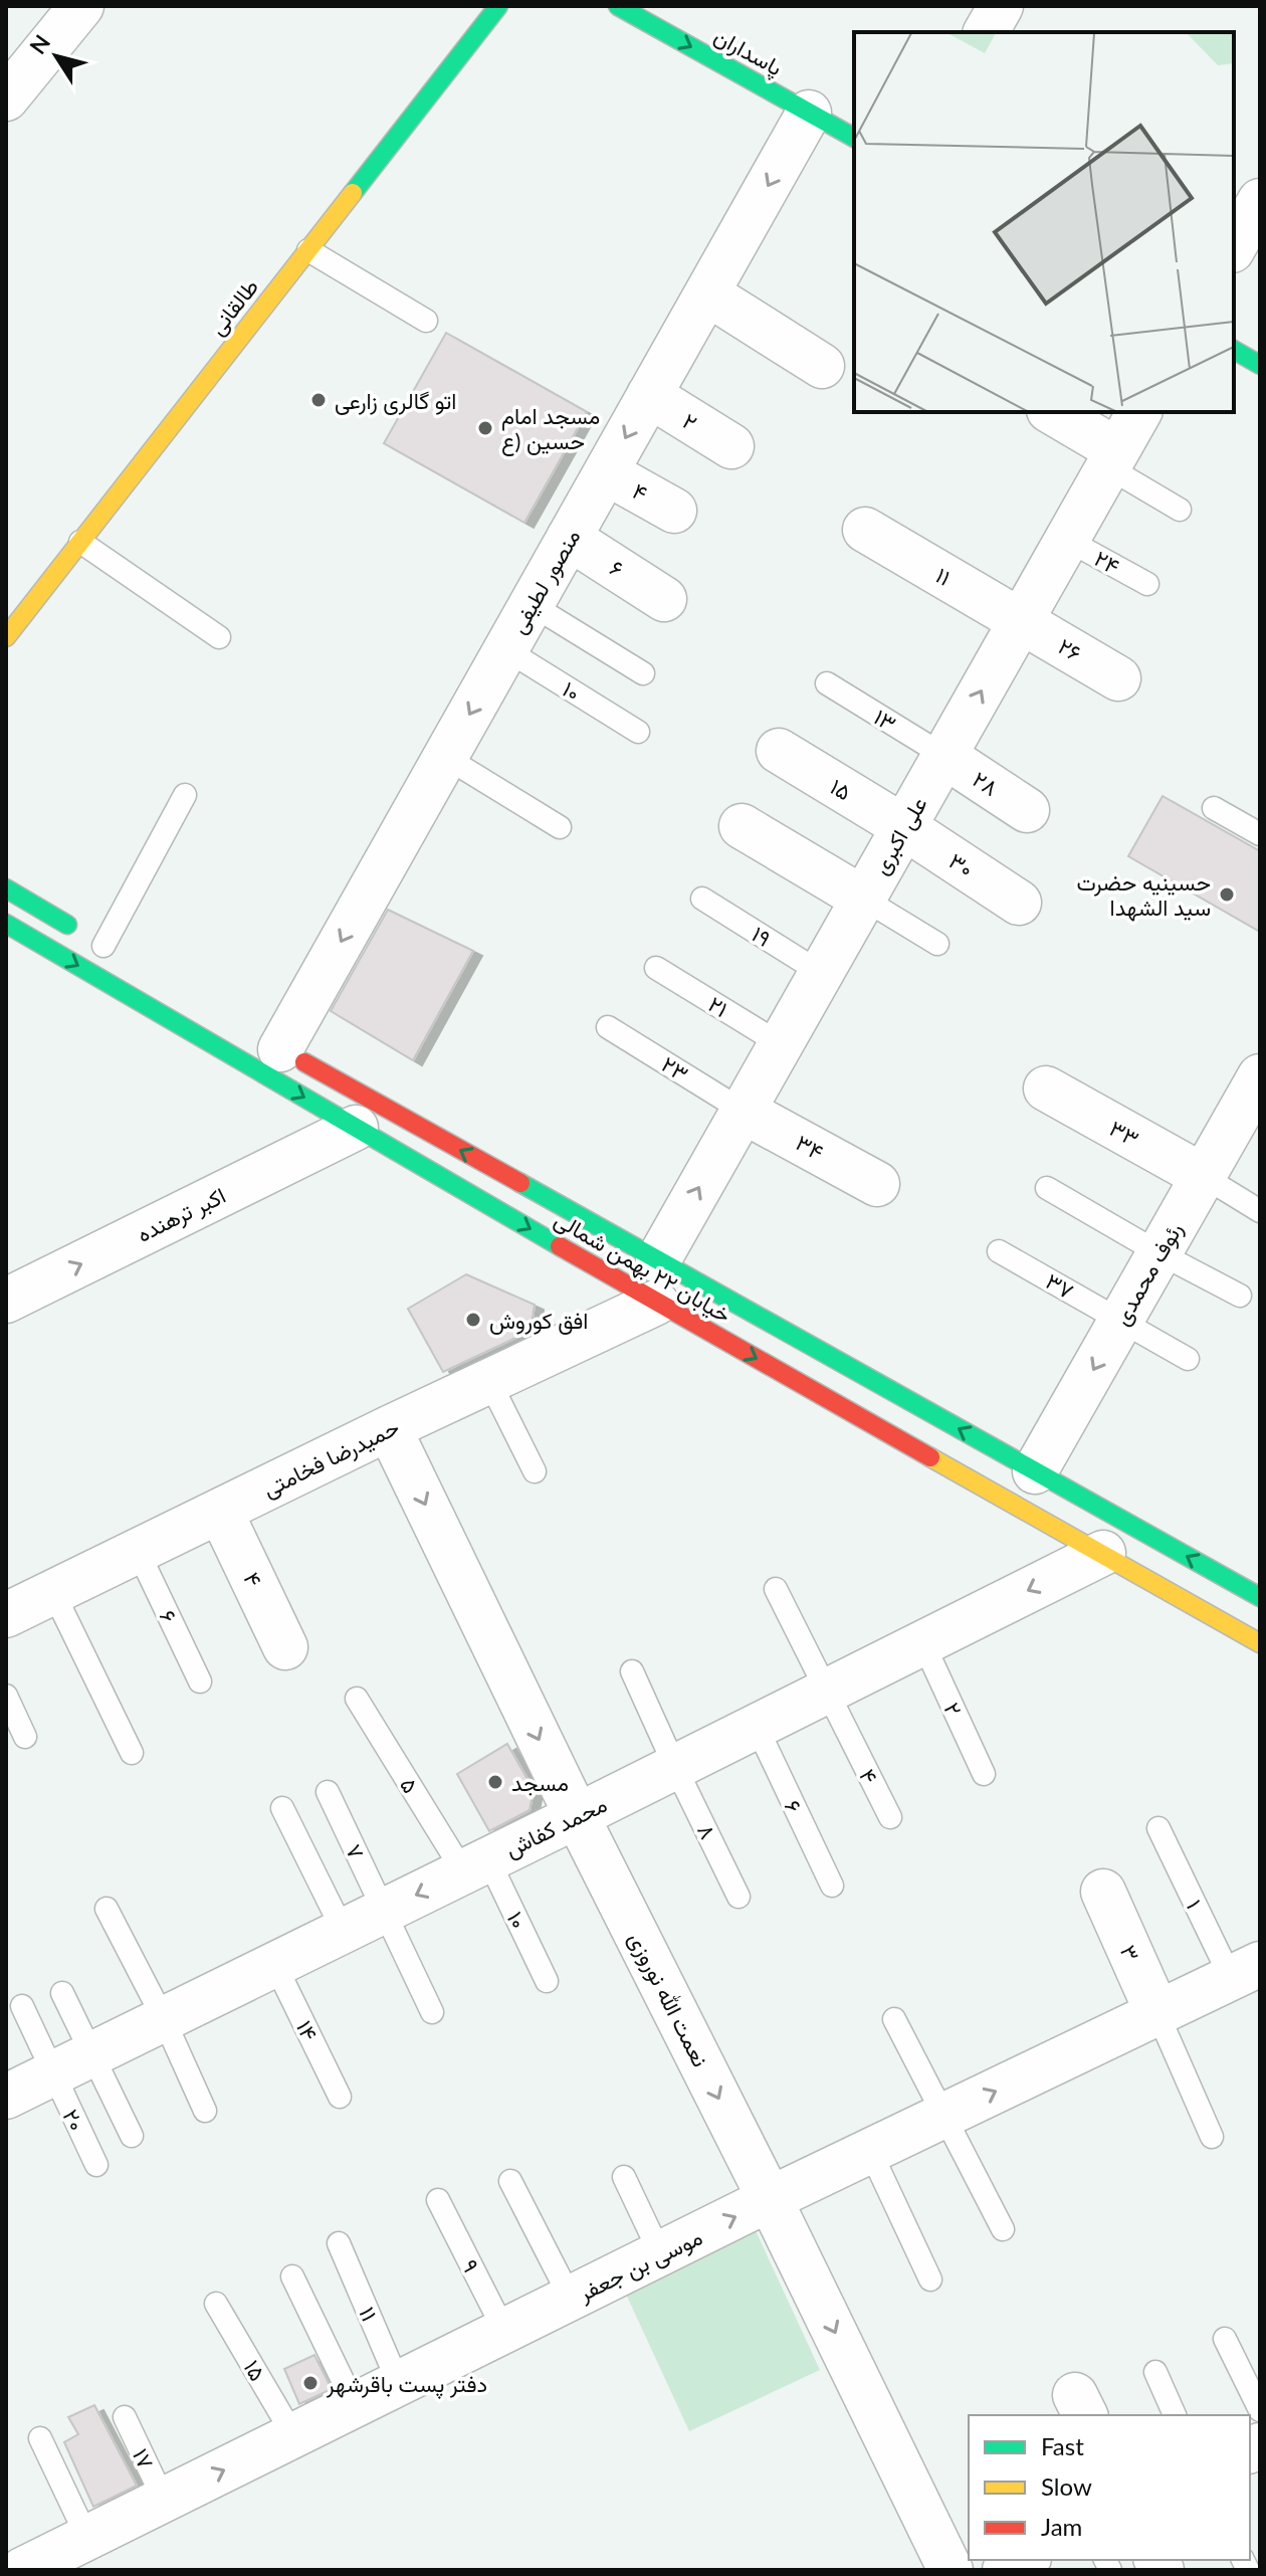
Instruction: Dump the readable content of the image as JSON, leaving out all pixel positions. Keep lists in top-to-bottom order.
{
  "streets": {
    "street": [
      "پاسداران",
      "طالقانی",
      "۲",
      "۴",
      "۶",
      "۱۱",
      "منصور لطیفی",
      "۲۶",
      "۲۸",
      "۱۵",
      "علی اکبری",
      "۳۰",
      "۳۳",
      "۳۴",
      "اکبر ترهنده",
      "خیابان ۲۲ بهمن شمالی",
      "رئوف محمدی",
      "حمیدرضا فخامتی",
      "محمد کفاش",
      "۳",
      "نعمت الله نوروزی",
      "موسی بن جعفر"
    ],
    "lane": [
      "۲۴",
      "۱۰",
      "۱۳",
      "۱۹",
      "۲۱",
      "۲۳",
      "۳۷",
      "۵",
      "۸",
      "۷",
      "۱",
      "۱۴",
      "۲۰",
      "۹",
      "۱۷"
    ]
  },
  "crossings": [
    ["پاسداران", "منصور لطیفی"],
    ["۲", "منصور لطیفی"],
    ["۲", "محمد کفاش"],
    ["۴", "منصور لطیفی"],
    ["۴", "حمیدرضا فخامتی"],
    ["۴", "محمد کفاش"],
    ["۲۴", "علی اکبری"],
    ["۶", "منصور لطیفی"],
    ["۶", "حمیدرضا فخامتی"],
    ["۶", "محمد کفاش"],
    ["۱۱", "۲۶"],
    ["۱۱", "علی اکبری"],
    ["۱۱", "موسی بن جعفر"],
    ["منصور لطیفی", "۱۰"],
    ["منصور لطیفی", "خیابان ۲۲ بهمن شمالی"],
    ["۲۶", "علی اکبری"],
    ["۱۰", "۵"],
    ["۱۰", "محمد کفاش"],
    ["۱۳", "۲۸"],
    ["۱۳", "علی اکبری"],
    ["۲۸", "علی اکبری"],
    ["۱۵", "علی اکبری"],
    ["۱۵", "۳۰"],
    ["۱۵", "موسی بن جعفر"],
    ["علی اکبری", "۳۰"],
    ["علی اکبری", "۱۹"],
    ["علی اکبری", "۲۱"],
    ["علی اکبری", "۲۳"],
    ["علی اکبری", "۳۴"],
    ["علی اکبری", "خیابان ۲۲ بهمن شمالی"],
    ["علی اکبری", "حمیدرضا فخامتی"],
    ["۲۳", "۳۴"],
    ["۳۳", "رئوف محمدی"],
    ["اکبر ترهنده", "خیابان ۲۲ بهمن شمالی"],
    ["خیابان ۲۲ بهمن شمالی", "رئوف محمدی"],
    ["خیابان ۲۲ بهمن شمالی", "حمیدرضا فخامتی"],
    ["خیابان ۲۲ بهمن شمالی", "محمد کفاش"],
    ["رئوف محمدی", "۳۷"],
    ["حمیدرضا فخامتی", "نعمت الله نوروزی"],
    ["۵", "محمد کفاش"],
    ["محمد کفاش", "۸"],
    ["محمد کفاش", "۷"],
    ["محمد کفاش", "نعمت الله نوروزی"],
    ["محمد کفاش", "۱۴"],
    ["محمد کفاش", "۲۰"],
    ["۱", "موسی بن جعفر"],
    ["۳", "موسی بن جعفر"],
    ["نعمت الله نوروزی", "موسی بن جعفر"],
    ["موسی بن جعفر", "۹"],
    ["موسی بن جعفر", "۱۷"]
  ],
  "one_way": [
    "پاسداران",
    "منصور لطیفی",
    "اکبر ترهنده",
    "رئوف محمدی",
    "نعمت الله نوروزی",
    "موسی بن جعفر"
  ],
  "places": [
    "اتو گالری زارعی",
    "مسجد امام حسین (ع",
    "حسینیه حضرت سید الشهدا",
    "افق کوروش",
    "مسجد",
    "دفتر پست باقرشهر"
  ],
  "legend": ["Fast", "Slow", "Jam"],
  "north": "top left"
}
